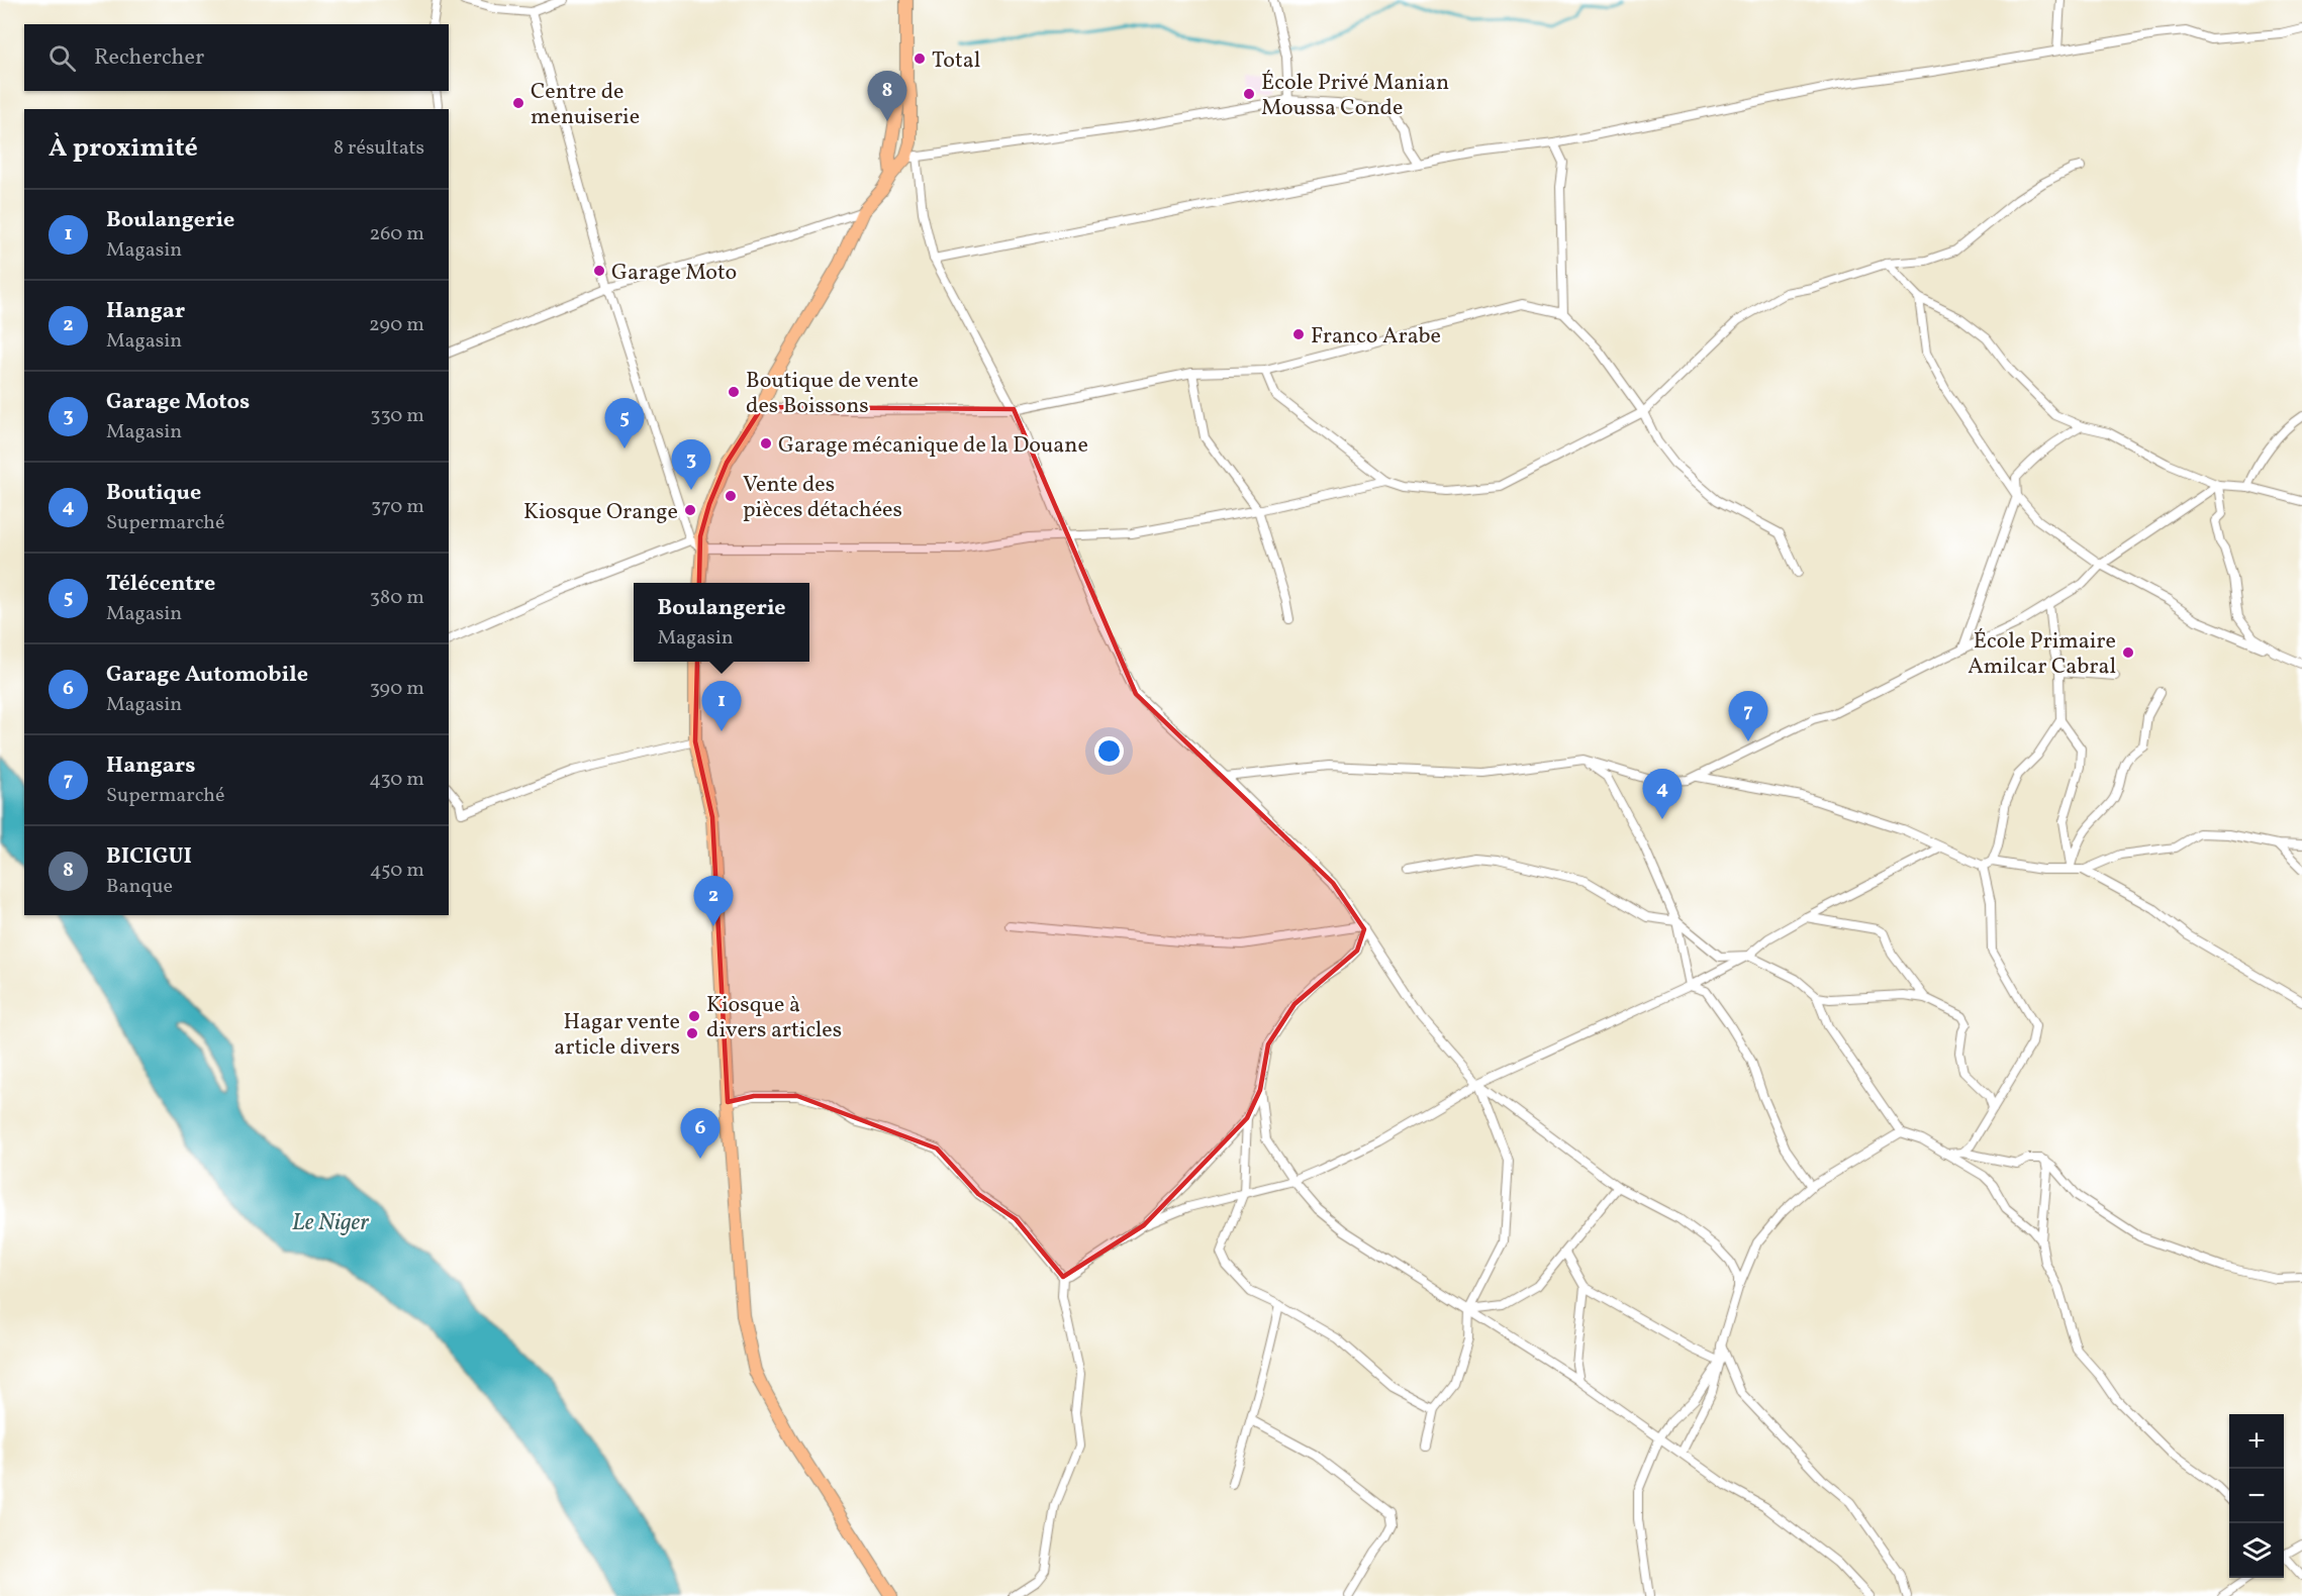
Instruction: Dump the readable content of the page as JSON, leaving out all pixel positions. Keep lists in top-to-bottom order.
{
  "water": ["Le Niger"],
  "places": [
    "Total",
    "École Privé Manian Moussa Conde",
    "Centre de menuiserie",
    "Garage Moto",
    "Franco Arabe",
    "Boutique de vente des Boissons",
    "Garage mécanique de la Douane",
    "Vente des pièces détachées",
    "Kiosque Orange",
    "École Primaire Amilcar Cabral",
    "Kiosque à divers articles",
    "Hagar vente article divers"
  ],
  "page": {
    "search": "Rechercher",
    "pins": [
      "8",
      "5",
      "3",
      "1",
      "7",
      "4",
      "2",
      "6"
    ],
    "heading": ["À proximité", "8 résultats"],
    "list": [
      {
        "mark": "1",
        "name": "Boulangerie",
        "note": "Magasin",
        "value": "260 m"
      },
      {
        "mark": "2",
        "name": "Hangar",
        "note": "Magasin",
        "value": "290 m"
      },
      {
        "mark": "3",
        "name": "Garage Motos",
        "note": "Magasin",
        "value": "330 m"
      },
      {
        "mark": "4",
        "name": "Boutique",
        "note": "Supermarché",
        "value": "370 m"
      },
      {
        "mark": "5",
        "name": "Télécentre",
        "note": "Magasin",
        "value": "380 m"
      },
      {
        "mark": "6",
        "name": "Garage Automobile",
        "note": "Magasin",
        "value": "390 m"
      },
      {
        "mark": "7",
        "name": "Hangars",
        "note": "Supermarché",
        "value": "430 m"
      },
      {
        "mark": "8",
        "name": "BICIGUI",
        "note": "Banque",
        "value": "450 m"
      }
    ],
    "popup": ["Boulangerie", "Magasin"],
    "map_buttons": ["+", "−"]
  }
}
